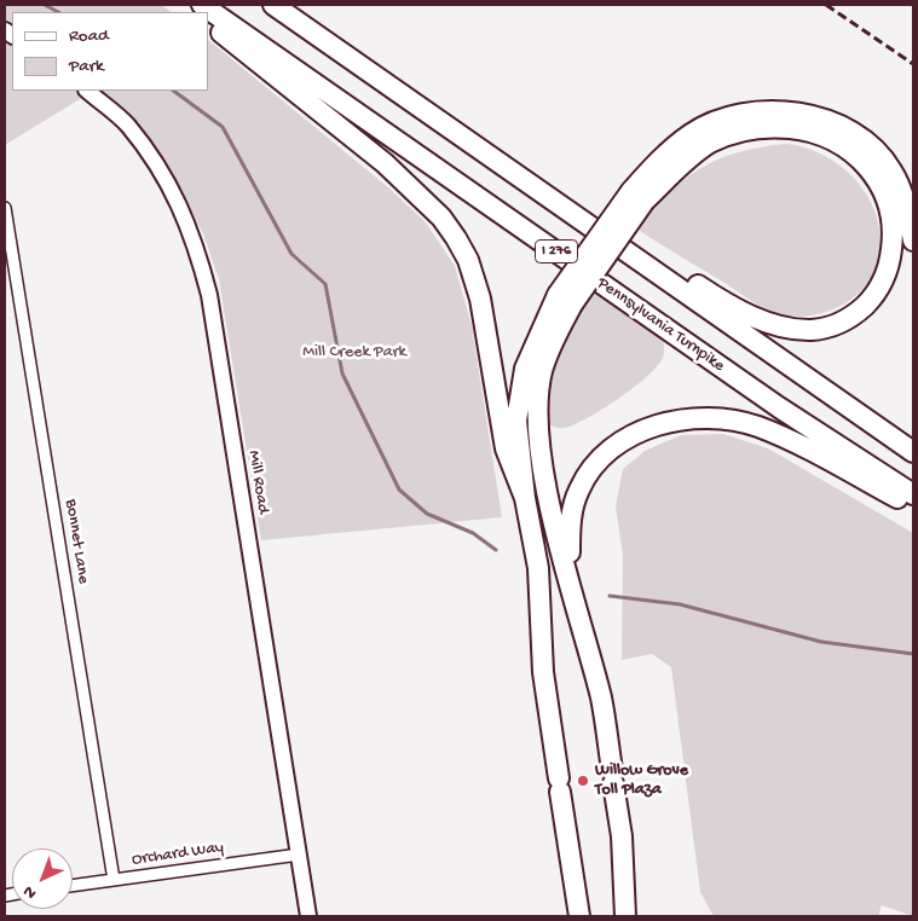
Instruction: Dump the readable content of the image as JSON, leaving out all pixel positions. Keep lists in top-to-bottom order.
{
  "streets": {
    "highway": ["I 276", "Pennsylvania Turnpike"],
    "street": ["Mill Road", "Bonnet Lane", "Orchard Way"]
  },
  "crossings": [
    ["Mill Road", "Orchard Way"],
    ["Bonnet Lane", "Orchard Way"]
  ],
  "parks": ["Mill Creek Park"],
  "places": ["Willow Grove Toll Plaza"],
  "legend": ["Road", "Park"],
  "north": "bottom left"
}
